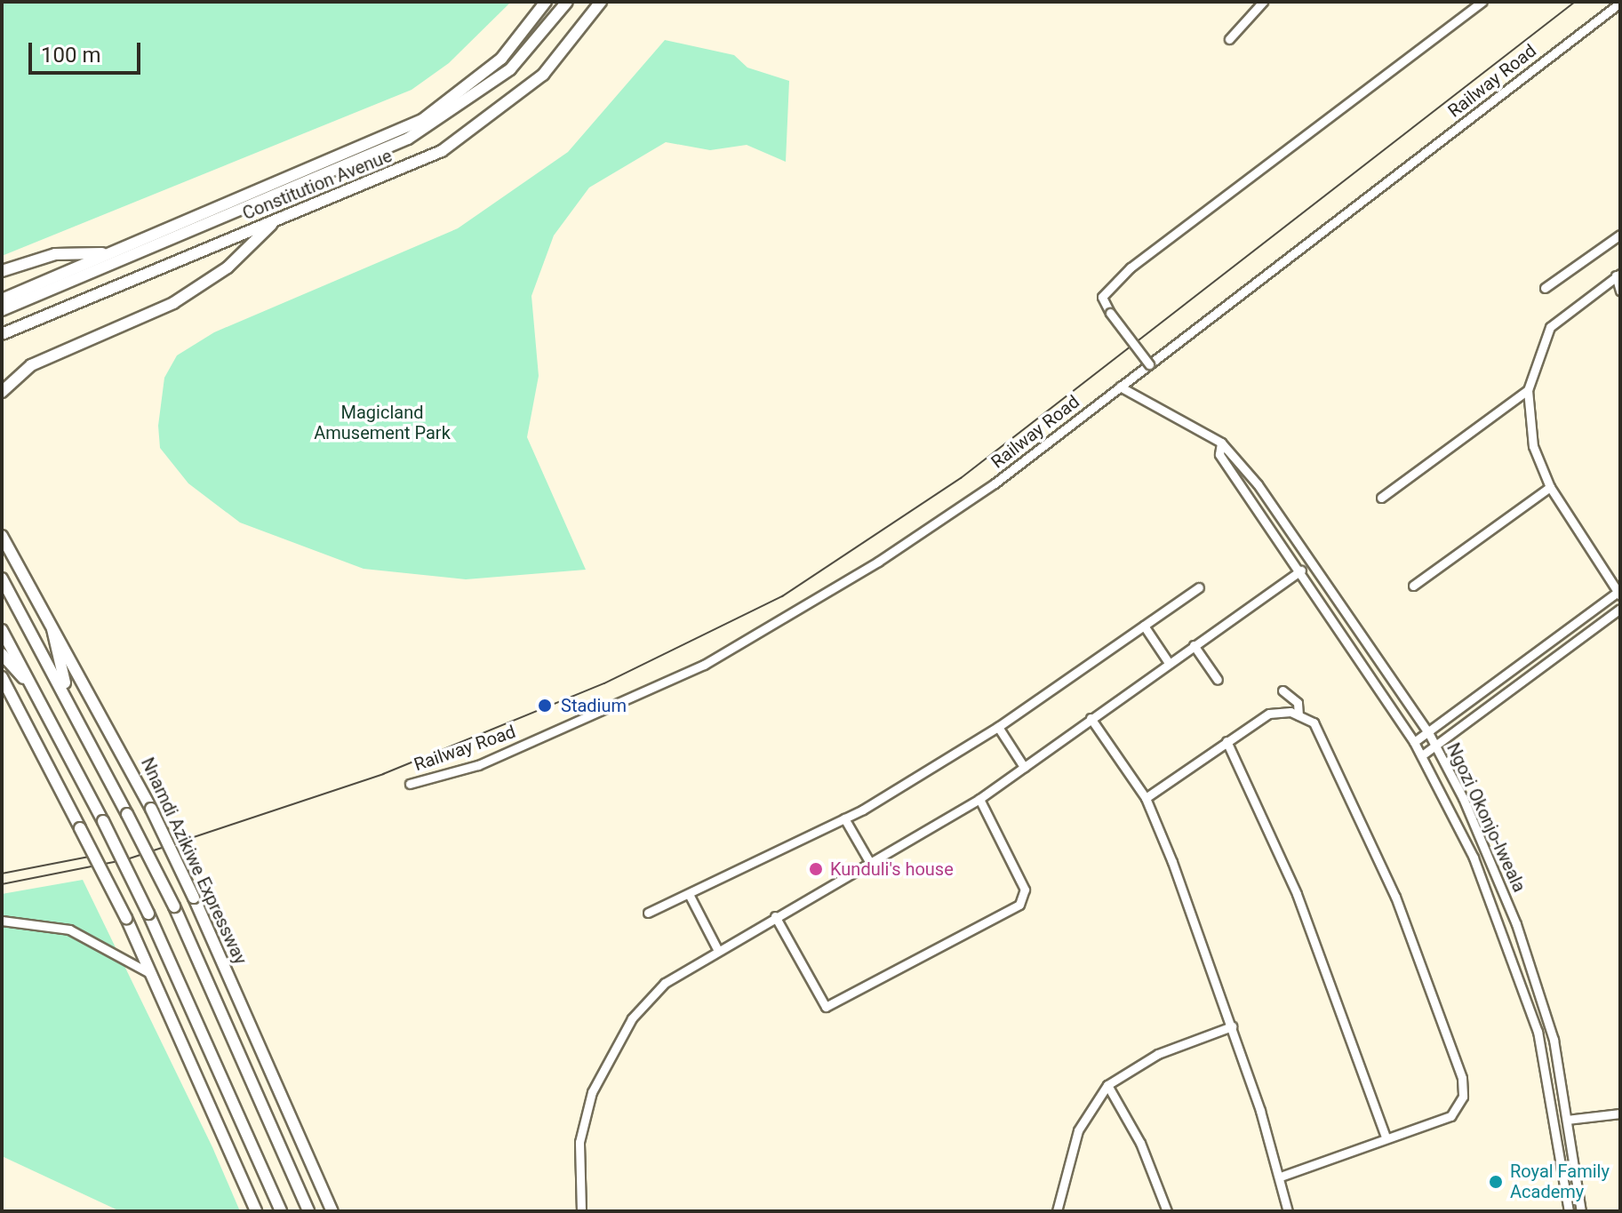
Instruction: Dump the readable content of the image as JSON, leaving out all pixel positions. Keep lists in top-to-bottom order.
{
  "streets": {
    "highway": ["Constitution Avenue", "Nnamdi Azikiwe Expressway"],
    "street": ["Railway Road", "Ngozi Okonjo-Iweala"]
  },
  "parks": ["Magicland Amusement Park"],
  "places": ["Stadium", "Kunduli's house", "Royal Family Academy"],
  "scale_bar": "100 m"
}
